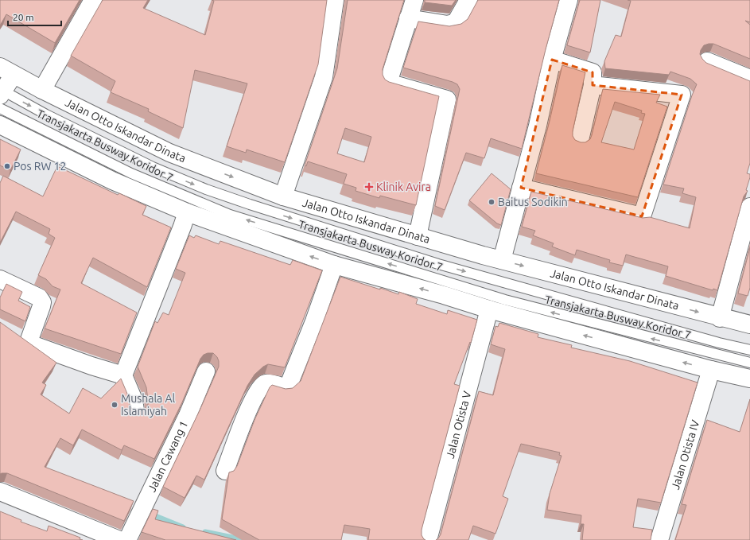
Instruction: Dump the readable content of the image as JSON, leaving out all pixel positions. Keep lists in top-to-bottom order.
{
  "streets": {
    "street": [
      "Jalan Otto Iskandar Dinata",
      "Jalan Otista V",
      "Jalan Otista IV",
      "Jalan Cawang 1"
    ],
    "lane": ["Transjakarta Busway Koridor 7"]
  },
  "places": {
    "other": ["Pos RW 12", "Baitus Sodikin", "Mushala Al Islamiyah"],
    "health": ["Klinik Avira"]
  },
  "scale_bar": "20 m"
}
